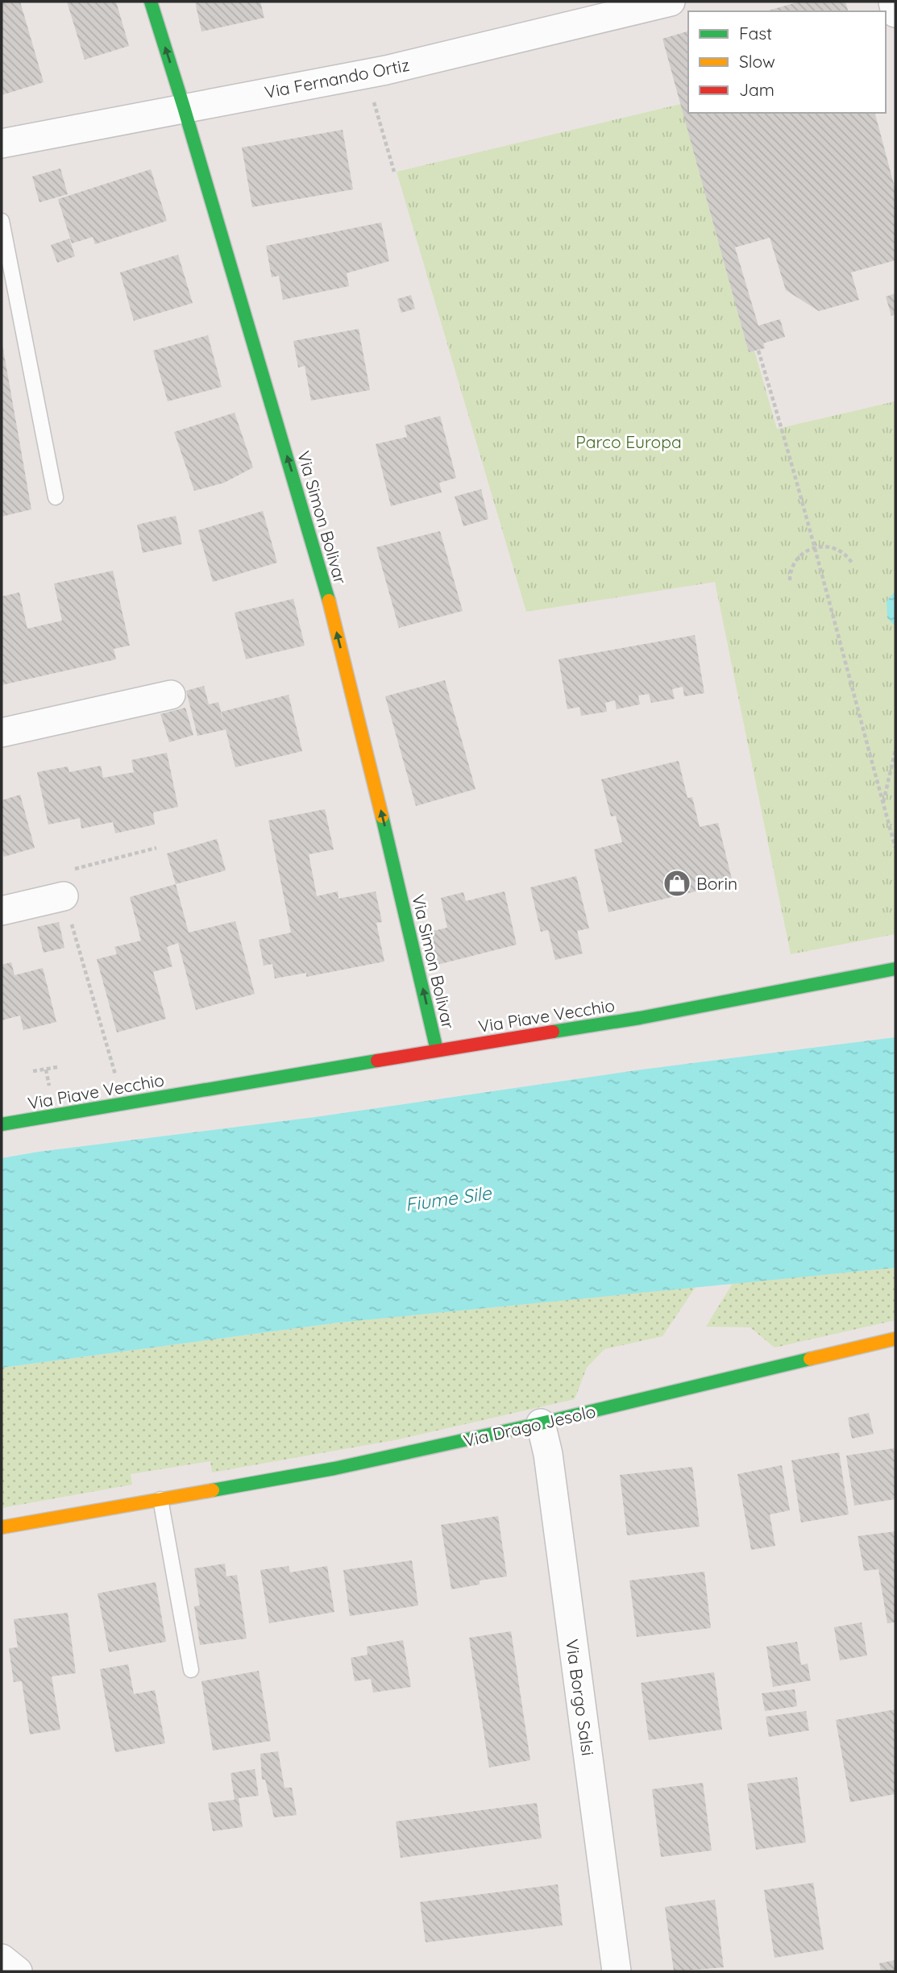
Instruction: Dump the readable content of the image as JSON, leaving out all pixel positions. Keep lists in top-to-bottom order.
{
  "streets": {
    "street": [
      "Via Fernando Ortiz",
      "Via Simon Bolivar",
      "Via Piave Vecchio",
      "Via Drago Jesolo",
      "Via Borgo Salsi"
    ]
  },
  "crossings": [
    ["Via Fernando Ortiz", "Via Simon Bolivar"],
    ["Via Simon Bolivar", "Via Piave Vecchio"],
    ["Via Drago Jesolo", "Via Borgo Salsi"]
  ],
  "one_way": ["Via Simon Bolivar"],
  "water": ["Fiume Sile"],
  "parks": ["Parco Europa"],
  "places": {
    "shop": ["Borin"]
  },
  "legend": ["Fast", "Slow", "Jam"]
}
